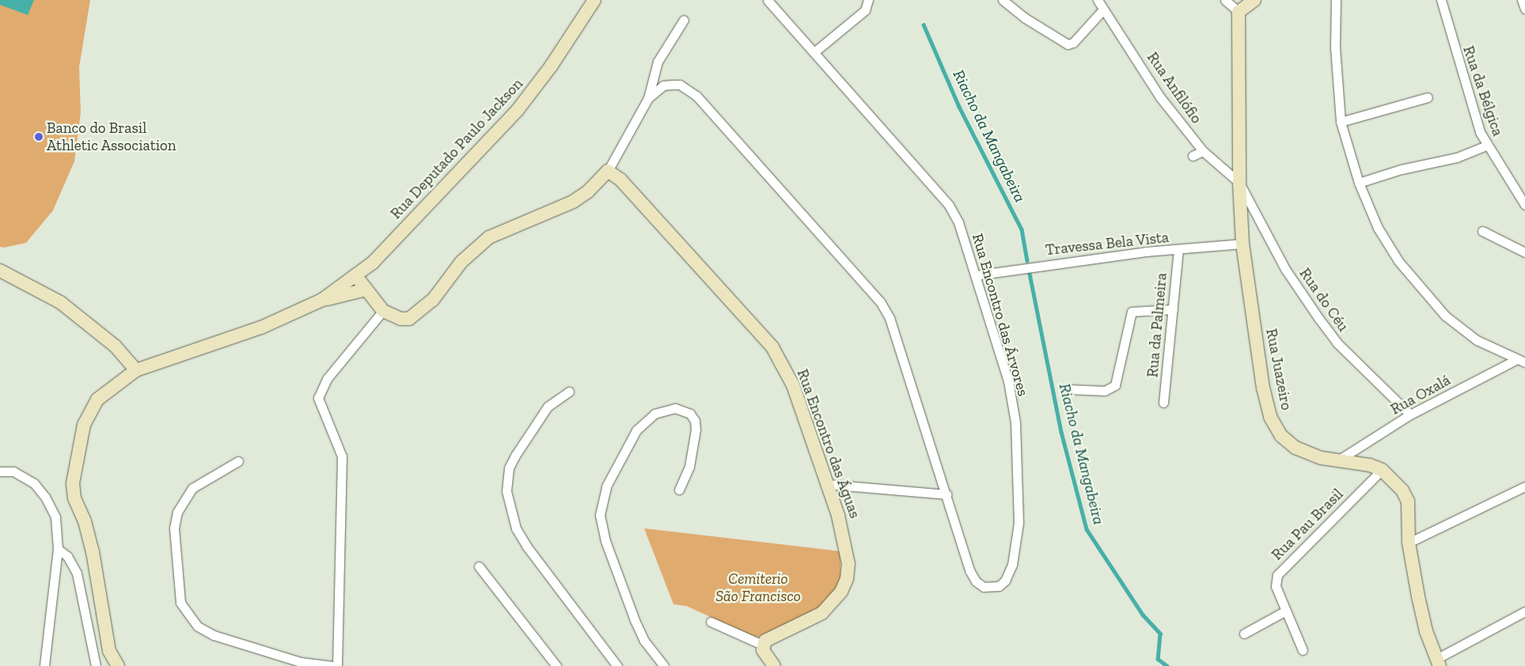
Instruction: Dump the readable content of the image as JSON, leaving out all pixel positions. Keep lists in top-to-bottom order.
{
  "streets": {
    "main road": ["Rua Deputado Paulo Jackson", "Rua Juazeiro", "Rua Encontro das Águas"],
    "street": [
      "Rua Anfilófio",
      "Rua da Bélgica",
      "Travessa Bela Vista",
      "Rua do Céu",
      "Rua Encontro das Árvores",
      "Rua da Palmeira",
      "Rua Oxalá",
      "Rua Pau Brasil"
    ]
  },
  "crossings": [
    ["Rua Anfilófio", "Rua do Céu"],
    ["Rua Anfilófio", "Rua Juazeiro"],
    ["Travessa Bela Vista", "Rua Encontro das Árvores"],
    ["Travessa Bela Vista", "Rua da Palmeira"],
    ["Travessa Bela Vista", "Rua Juazeiro"],
    ["Rua do Céu", "Rua Juazeiro"],
    ["Rua do Céu", "Rua Oxalá"],
    ["Rua Juazeiro", "Rua Oxalá"],
    ["Rua Juazeiro", "Rua Pau Brasil"]
  ],
  "water": ["Riacho da Mangabeira"],
  "parks": ["Cemiterio São Francisco"],
  "places": ["Banco do Brasil Athletic Association"]
}
